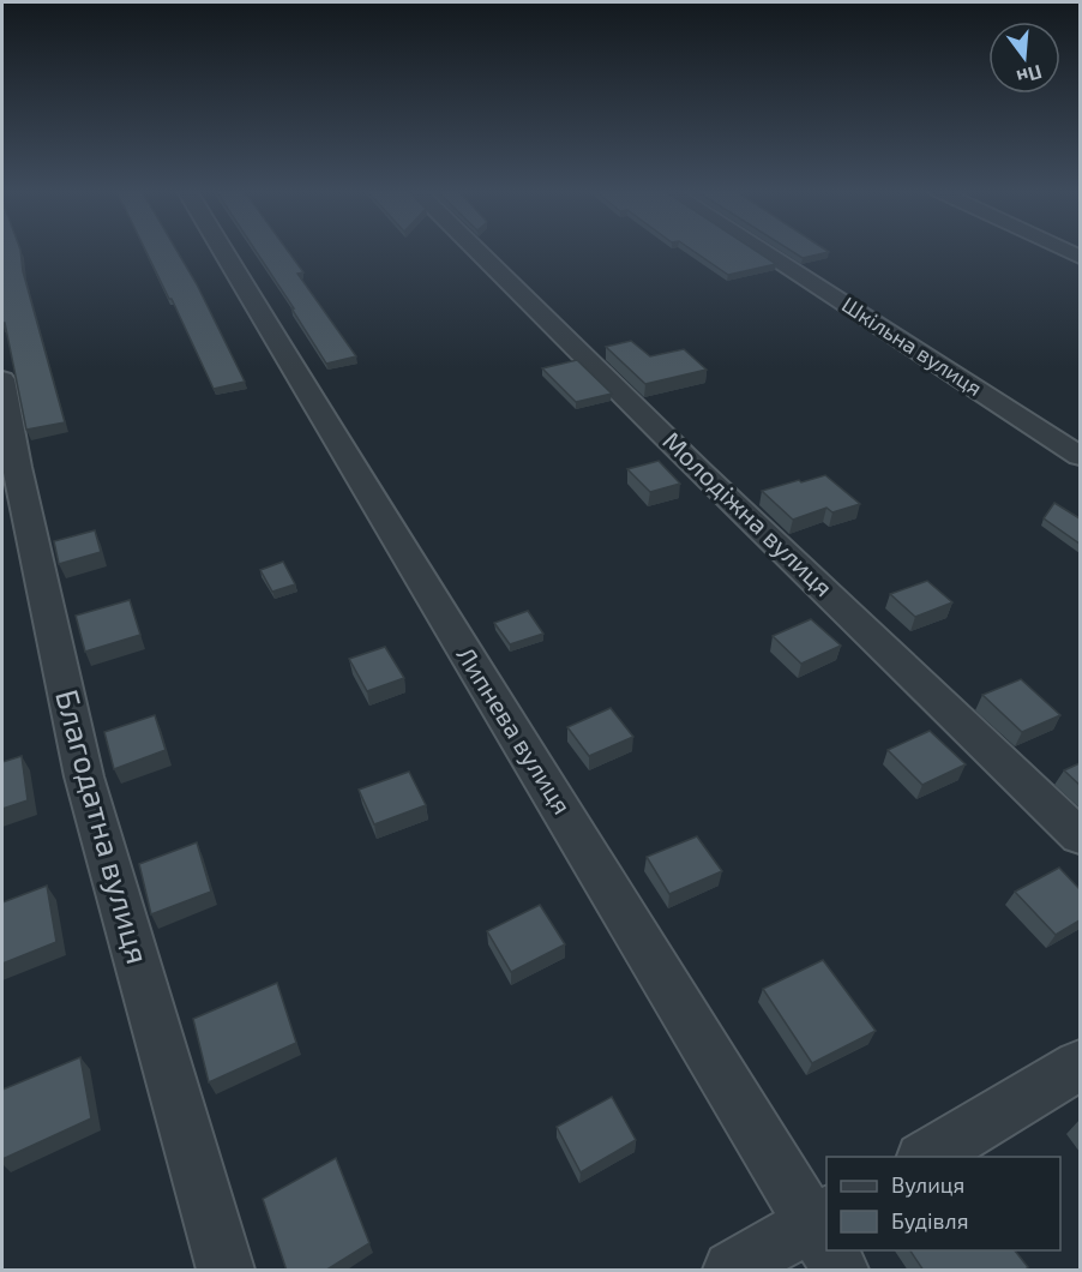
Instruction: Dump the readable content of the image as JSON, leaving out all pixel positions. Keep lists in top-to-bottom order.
{
  "streets": {
    "street": [
      "Шкільна вулиця",
      "Молодіжна вулиця",
      "Липнева вулиця",
      "Благодатна вулиця"
    ]
  },
  "legend": ["Вулиця", "Будівля"],
  "north": "bottom"
}
